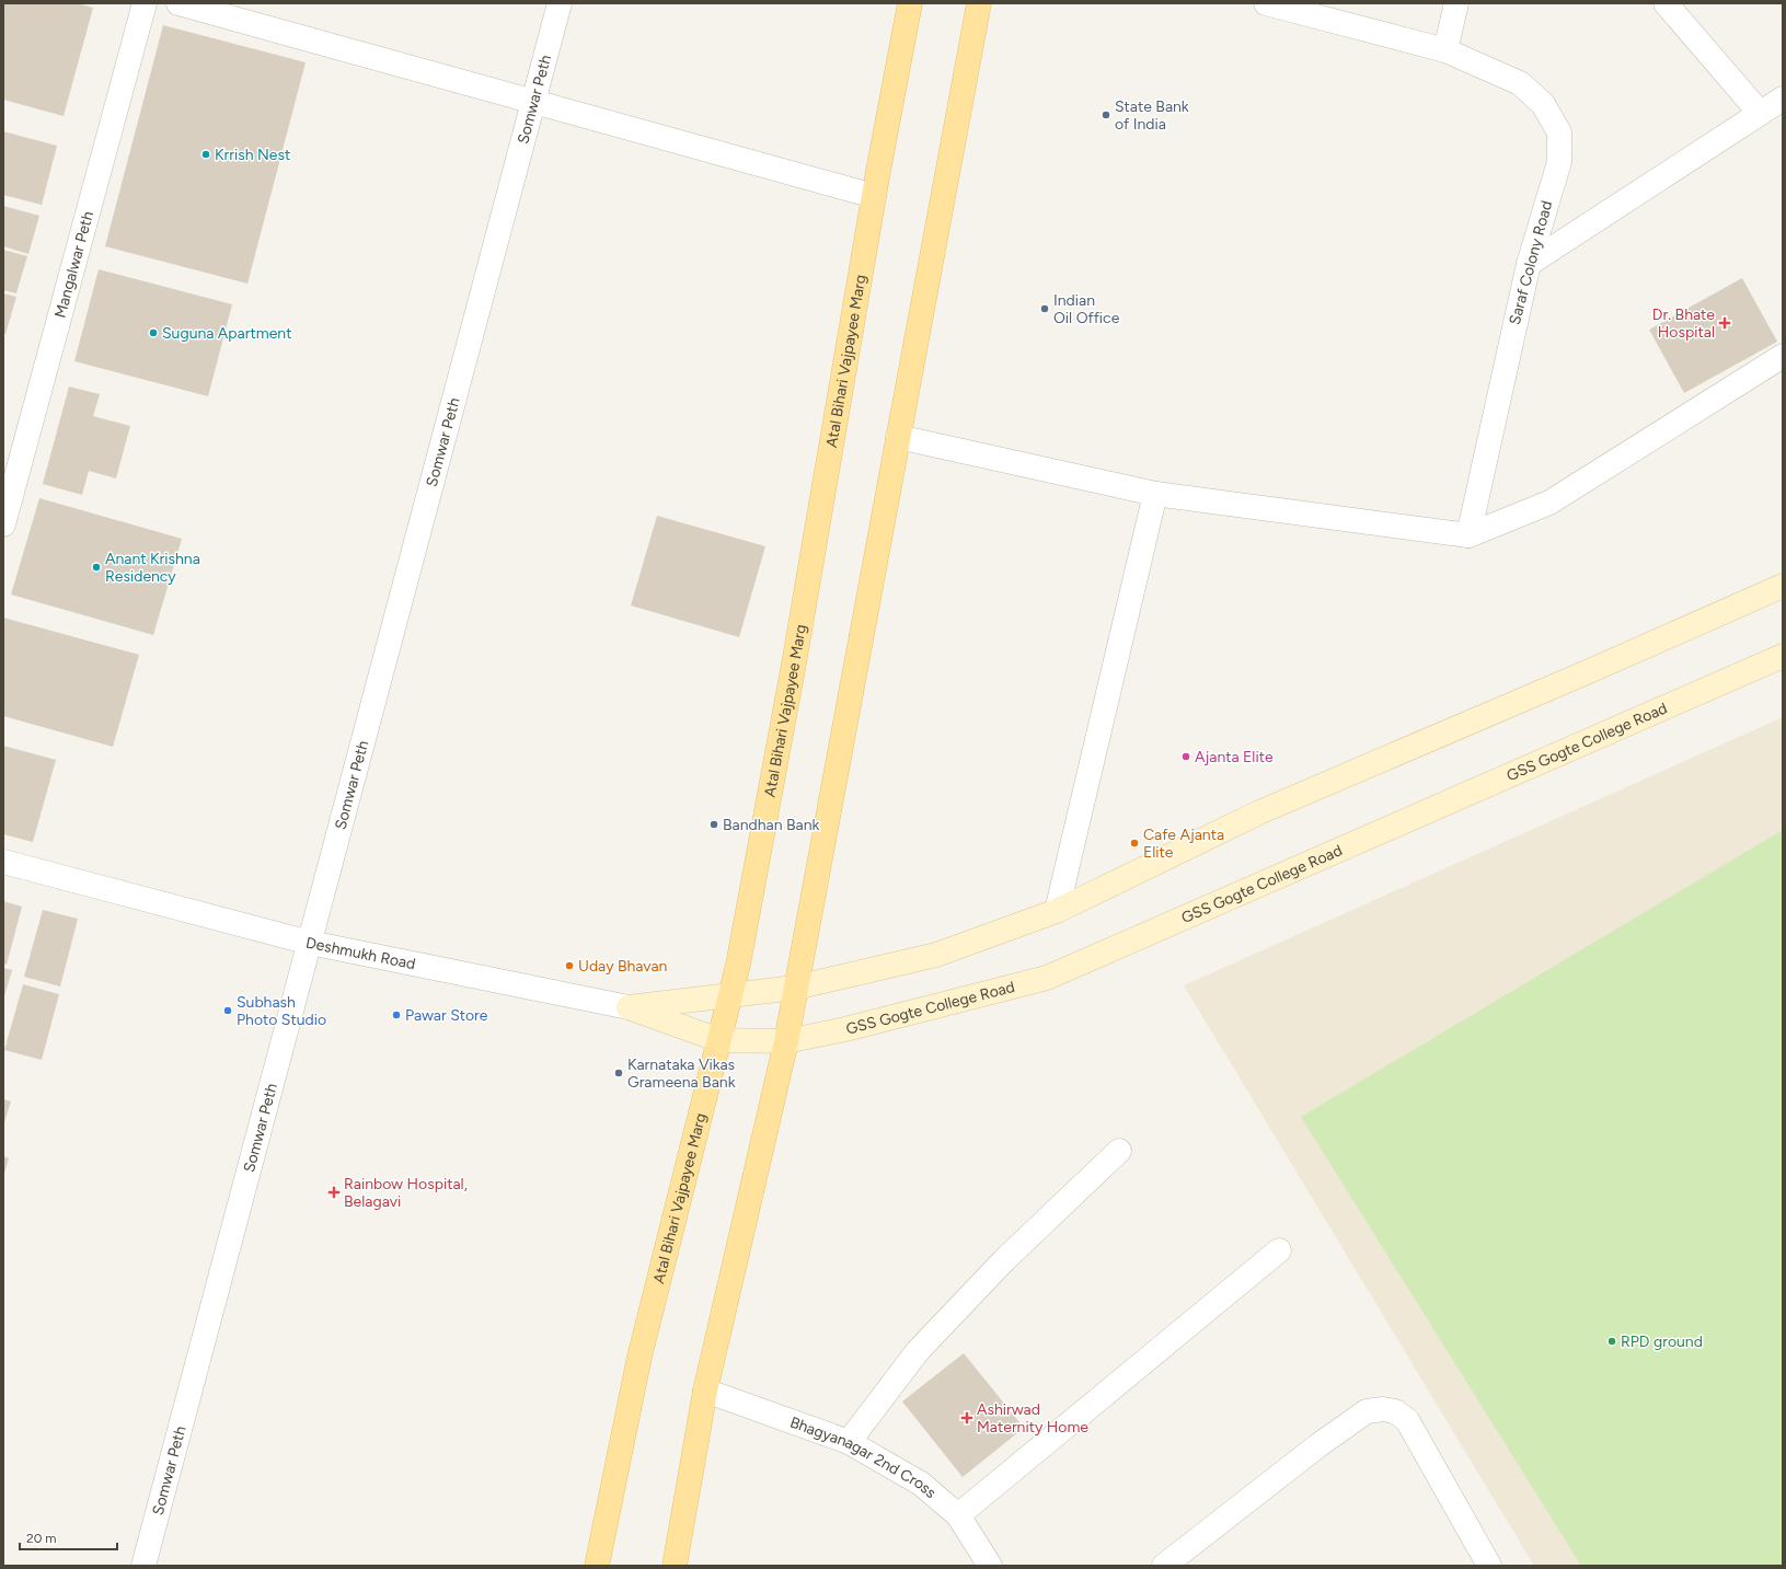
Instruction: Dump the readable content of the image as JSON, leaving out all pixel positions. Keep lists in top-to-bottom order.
{
  "streets": {
    "main road": ["Atal Bihari Vajpayee Marg", "GSS Gogte College Road", "Deshmukh Road"],
    "street": [
      "Somwar Peth",
      "Saraf Colony Road",
      "Mangalwar Peth",
      "Bhagyanagar 2nd Cross"
    ]
  },
  "crossings": [
    ["Somwar Peth", "Deshmukh Road"],
    ["Atal Bihari Vajpayee Marg", "GSS Gogte College Road"],
    ["Atal Bihari Vajpayee Marg", "Deshmukh Road"],
    ["GSS Gogte College Road", "Deshmukh Road"]
  ],
  "places": {
    "other": [
      "State Bank of India",
      "Krrish Nest",
      "Indian Oil Office",
      "Suguna Apartment",
      "Anant Krishna Residency",
      "Ajanta Elite",
      "Bandhan Bank",
      "Cafe Ajanta Elite",
      "Uday Bhavan",
      "Subhash Photo Studio",
      "Pawar Store",
      "Karnataka Vikas Grameena Bank",
      "RPD ground"
    ],
    "health": ["Dr. Bhate Hospital", "Rainbow Hospital, Belagavi", "Ashirwad Maternity Home"]
  },
  "scale_bar": "20 m"
}
